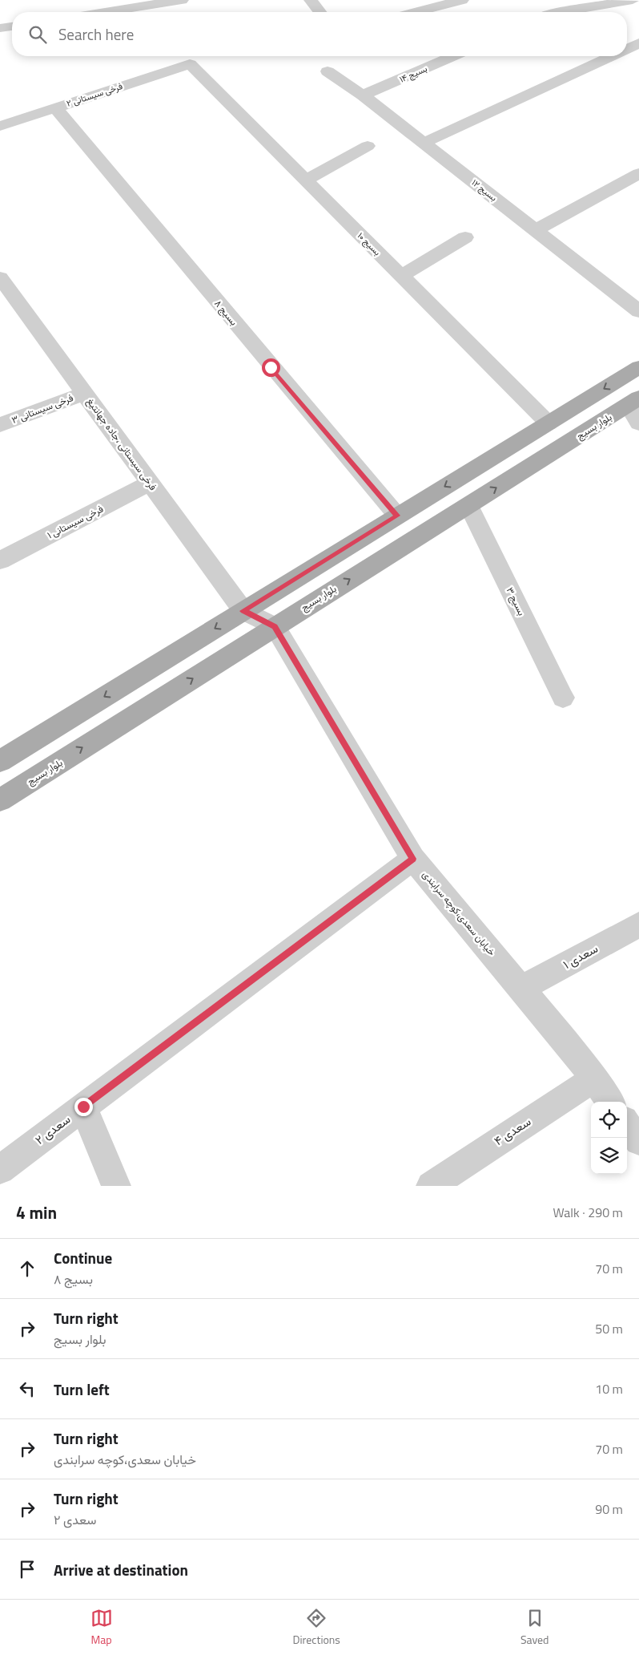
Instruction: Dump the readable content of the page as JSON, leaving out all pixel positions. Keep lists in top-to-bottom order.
{
  "streets": {
    "main road": ["بلوار بسیج"],
    "street": [
      "بسیج ۱۴",
      "فرخی سیستانی ۲",
      "بسیج ۱۲",
      "بسیج ۱۰",
      "بسیج ۸",
      "فرخی سیستانی ۳",
      "فرخی سیستانی ،جاده جهانتیغ",
      "فرخی سیستانی ۱",
      "بسیج ۳",
      "خیابان سعدی،کوچه سرابندی",
      "سعدی ۱",
      "سعدی ۲",
      "سعدی ۴"
    ]
  },
  "crossings": [
    ["بسیج ۱۴", "بسیج ۱۲"],
    ["فرخی سیستانی ۲", "بسیج ۱۰"],
    ["فرخی سیستانی ۲", "بسیج ۸"],
    ["فرخی سیستانی ۳", "فرخی سیستانی ،جاده جهانتیغ"],
    ["بلوار بسیج", "بسیج ۳"],
    ["بلوار بسیج", "خیابان سعدی،کوچه سرابندی"],
    ["فرخی سیستانی ،جاده جهانتیغ", "فرخی سیستانی ۱"],
    ["خیابان سعدی،کوچه سرابندی", "سعدی ۱"],
    ["خیابان سعدی،کوچه سرابندی", "سعدی ۲"],
    ["خیابان سعدی،کوچه سرابندی", "سعدی ۴"]
  ],
  "page": {
    "search": "Search here",
    "heading": ["4 min", "Walk · 290 m"],
    "list": [
      ["Continue", "بسیج ۸", "70 m"],
      ["Turn right", "بلوار بسیج", "50 m"],
      ["Turn left", "10 m"],
      ["Turn right", "خیابان سعدی،کوچه سرابندی", "70 m"],
      ["Turn right", "سعدی ۲", "90 m"],
      "Arrive at destination"
    ],
    "nav": ["Map", "Directions", "Saved"]
  }
}
